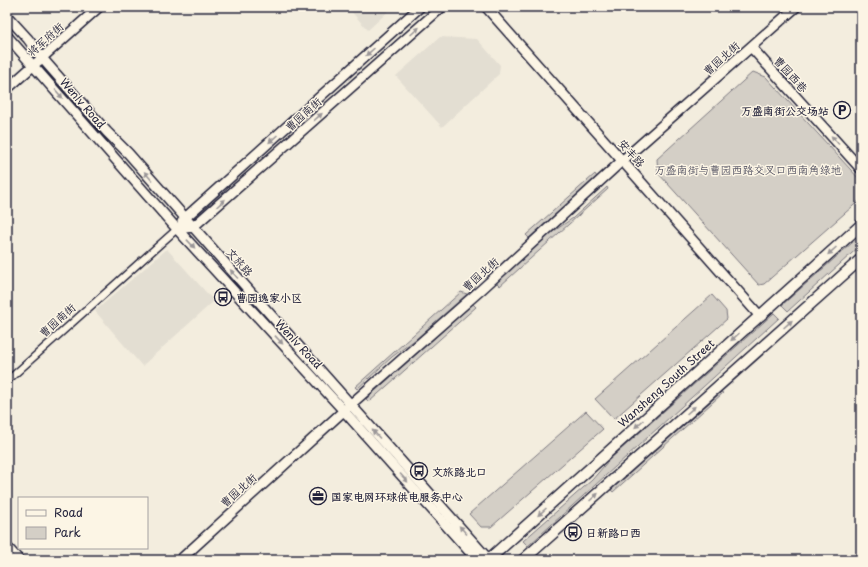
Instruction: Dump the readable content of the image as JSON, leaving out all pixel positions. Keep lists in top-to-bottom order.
{
  "streets": {
    "main road": [
      "将军府街",
      "曹园北街",
      "曹园西巷",
      "Wenlv Road",
      "曹园南街",
      "安丰路",
      "文旅路",
      "Wansheng South Street"
    ]
  },
  "crossings": [
    ["将军府街", "Wenlv Road"],
    ["将军府街", "文旅路"],
    ["曹园北街", "曹园西巷"],
    ["曹园北街", "Wenlv Road"],
    ["曹园北街", "安丰路"],
    ["曹园北街", "文旅路"],
    ["Wenlv Road", "曹园南街"],
    ["Wenlv Road", "文旅路"],
    ["曹园南街", "文旅路"],
    ["安丰路", "Wansheng South Street"],
    ["文旅路", "Wansheng South Street"]
  ],
  "one_way": ["曹园西巷", "Wenlv Road", "文旅路"],
  "parks": ["万盛南街与曹园西路交叉口西南角绿地"],
  "places": {
    "parking": ["万盛南街公交场站"],
    "bus stop": ["曹园逸家小区", "文旅路北口", "日新路口西"],
    "office": ["国家电网环球供电服务中心"]
  },
  "legend": ["Road", "Park"]
}
